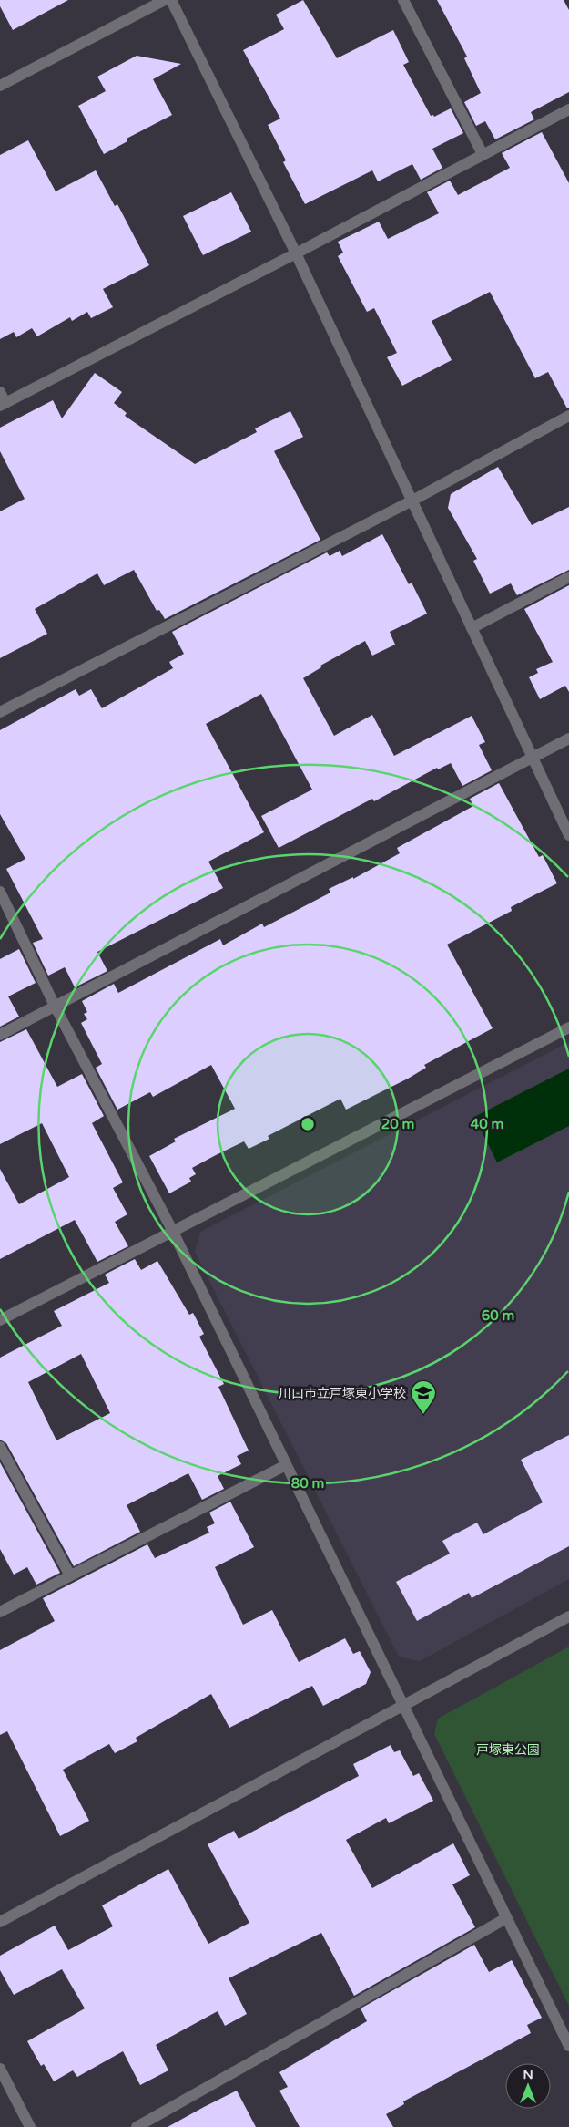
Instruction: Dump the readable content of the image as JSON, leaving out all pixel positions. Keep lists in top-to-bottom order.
{
  "parks": ["戸塚東公園"],
  "places": {
    "school or university": ["川口市立戸塚東小学校"]
  },
  "north": "top",
  "rings": [
    "20 m",
    "40 m",
    "60 m",
    "80 m"
  ]
}
